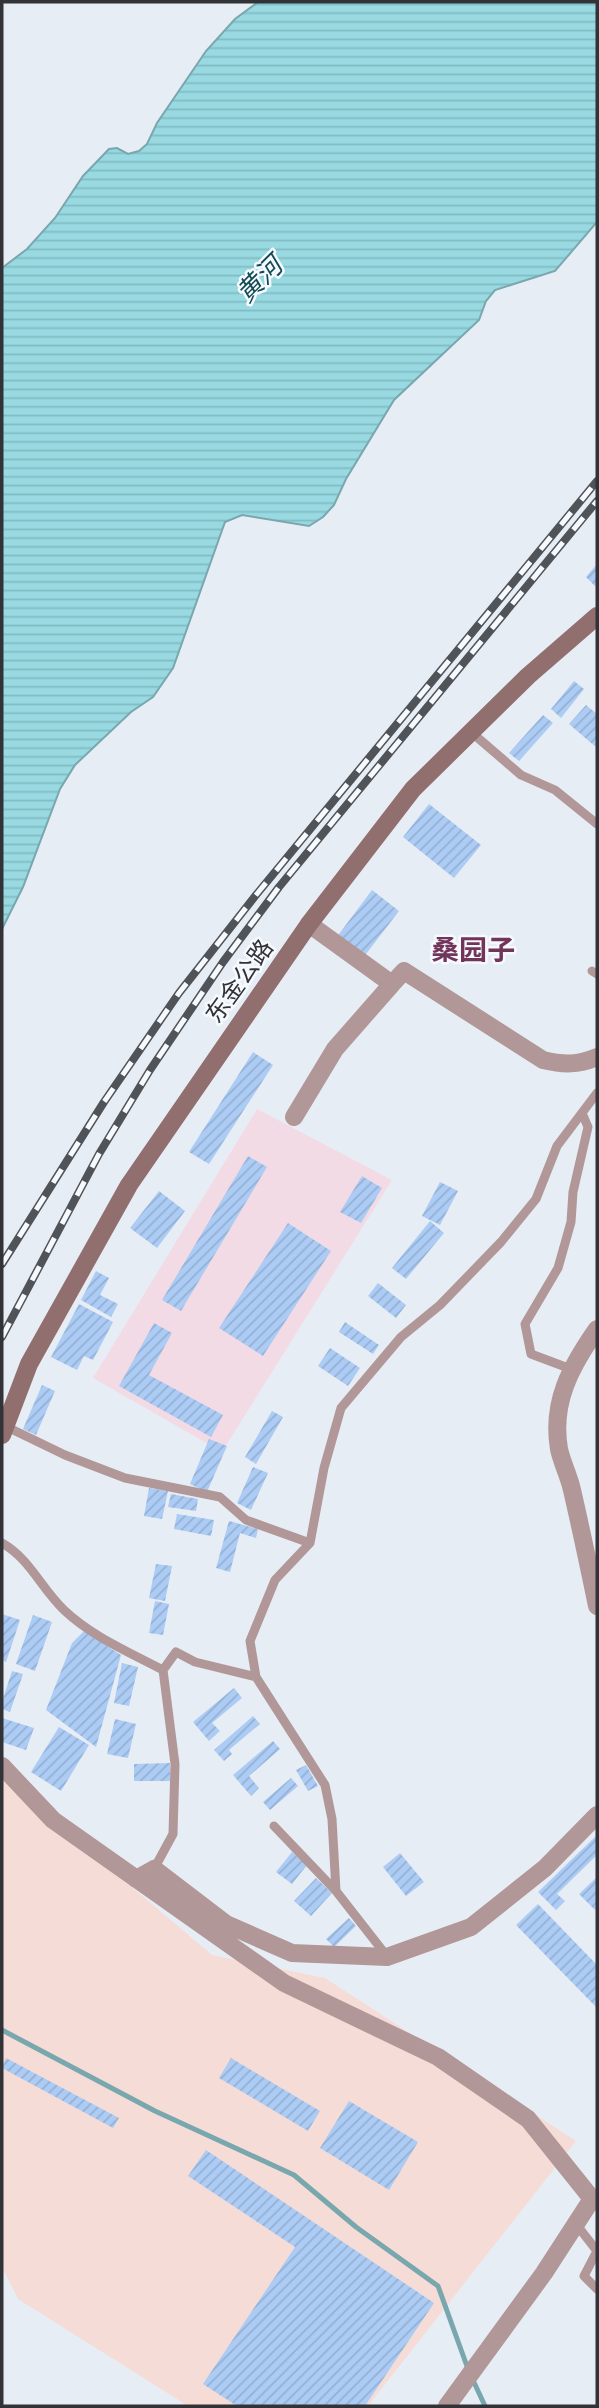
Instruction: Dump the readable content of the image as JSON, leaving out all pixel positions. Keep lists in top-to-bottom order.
{
  "streets": {
    "main road": ["东金公路"]
  },
  "districts": ["桑园子"],
  "water": ["黄河"]
}
